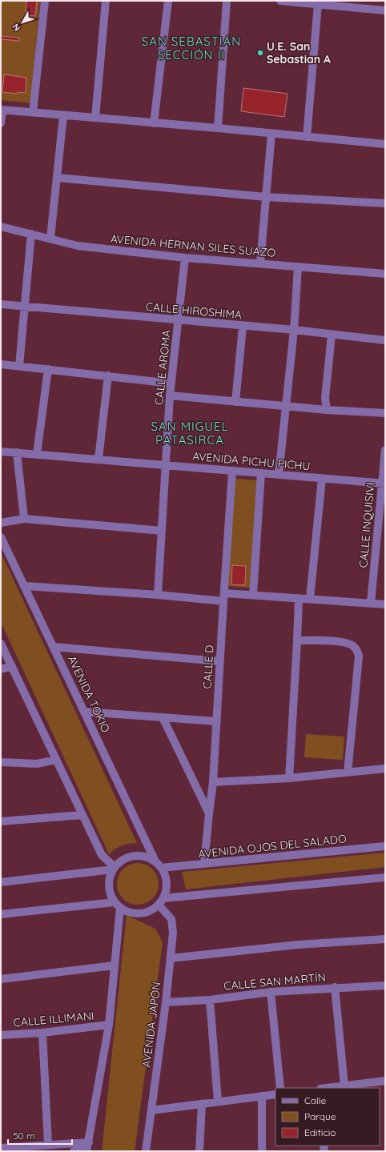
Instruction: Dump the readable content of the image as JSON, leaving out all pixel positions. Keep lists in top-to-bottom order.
{
  "streets": {
    "street": [
      "AVENIDA HERNAN SILES SUAZO",
      "CALLE HIROSHIMA",
      "CALLE AROMA",
      "AVENIDA PICHU PICHU",
      "CALLE INQUISIVI",
      "CALLE D",
      "AVENIDA TOKIO",
      "AVENIDA OJOS DEL SALADO",
      "CALLE SAN MARTÍN",
      "CALLE ILLIMANI",
      "AVENIDA JAPÓN"
    ]
  },
  "crossings": [
    ["AVENIDA HERNAN SILES SUAZO", "CALLE AROMA"],
    ["CALLE HIROSHIMA", "CALLE AROMA"],
    ["CALLE AROMA", "AVENIDA PICHU PICHU"],
    ["AVENIDA PICHU PICHU", "CALLE INQUISIVI"],
    ["AVENIDA PICHU PICHU", "CALLE D"],
    ["CALLE D", "AVENIDA OJOS DEL SALADO"],
    ["AVENIDA TOKIO", "AVENIDA OJOS DEL SALADO"],
    ["AVENIDA TOKIO", "AVENIDA JAPÓN"],
    ["AVENIDA OJOS DEL SALADO", "AVENIDA JAPÓN"],
    ["CALLE SAN MARTÍN", "AVENIDA JAPÓN"]
  ],
  "districts": ["SAN SEBASTIÁN SECCIÓN II", "SAN MIGUEL PATASIRCA"],
  "places": ["U.E. San Sebastian A"],
  "legend": ["Calle", "Parque", "Edificio"],
  "scale_bar": "50 m",
  "north": "bottom left"
}
